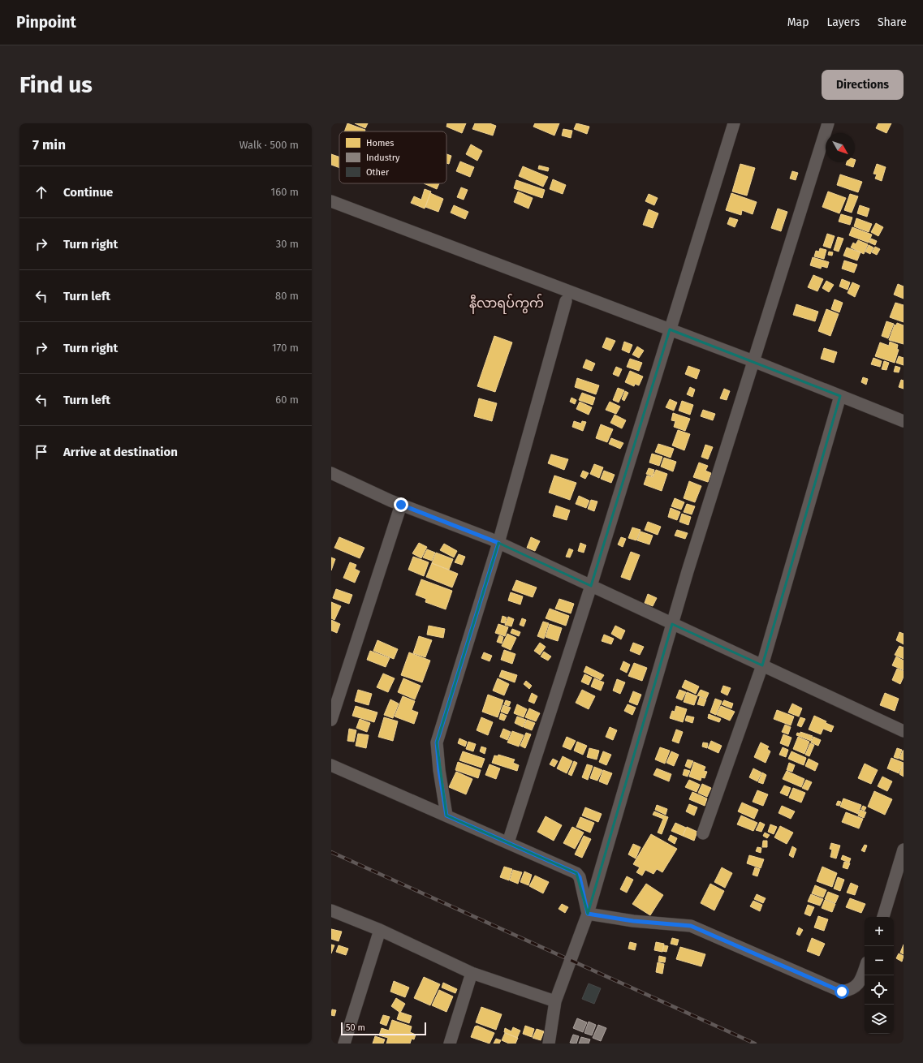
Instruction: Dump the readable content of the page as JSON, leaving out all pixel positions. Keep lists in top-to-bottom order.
{
  "districts": ["နီလာရပ်ကွက်"],
  "legend": ["Homes", "Industry", "Other"],
  "scale_bar": "50 m",
  "north": "bottom right",
  "page": {
    "header": "Pinpoint",
    "nav": ["Map", "Layers", "Share"],
    "buttons": "Directions",
    "title": "Find us",
    "heading": ["7 min", "Walk · 500 m"],
    "list": [
      ["Continue", "160 m"],
      ["Turn right", "30 m"],
      ["Turn left", "80 m"],
      ["Turn right", "170 m"],
      ["Turn left", "60 m"],
      "Arrive at destination"
    ],
    "map_buttons": ["+", "−"],
    "scale": "50 m"
  }
}
